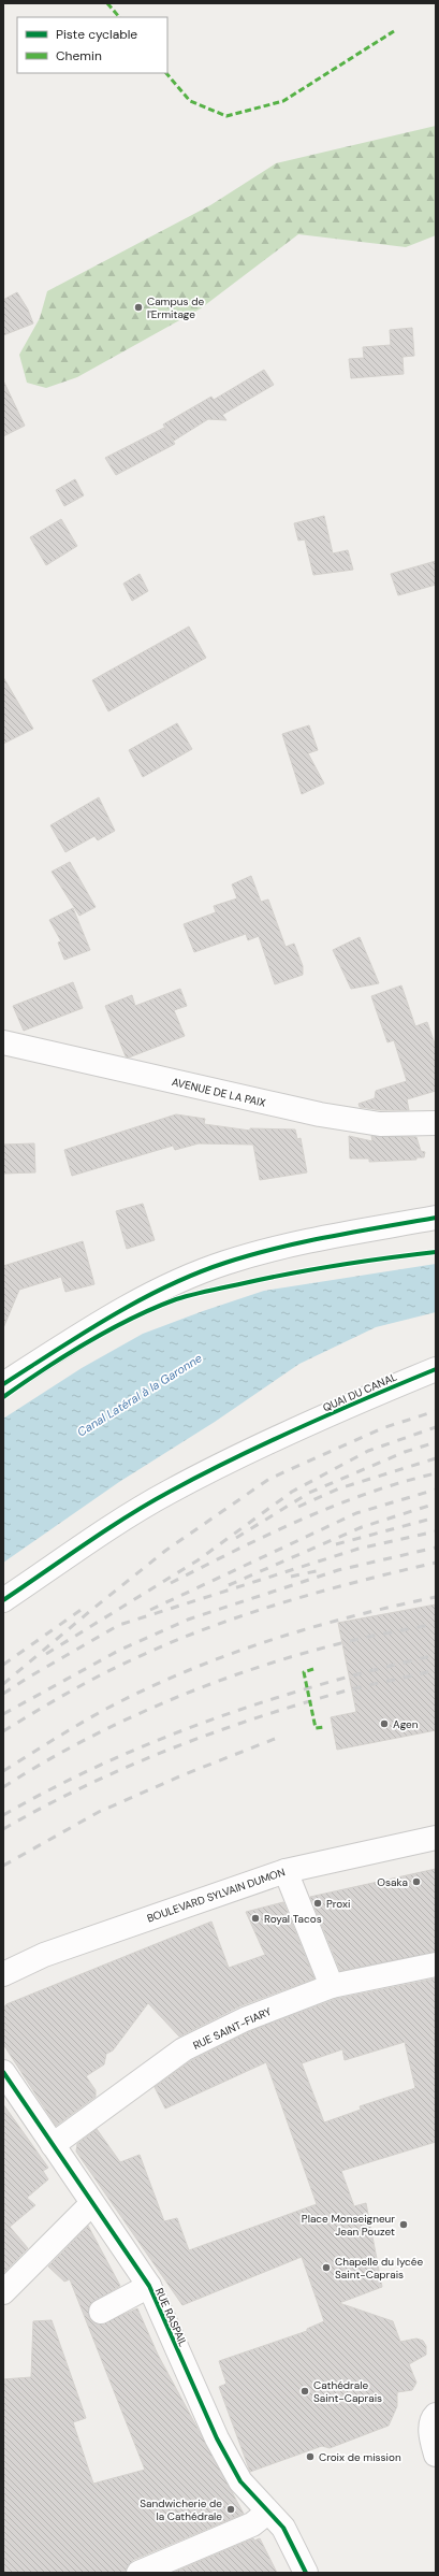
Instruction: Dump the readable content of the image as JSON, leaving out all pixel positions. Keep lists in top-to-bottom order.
{
  "streets": {
    "street": [
      "AVENUE DE LA PAIX",
      "QUAI DU CANAL",
      "BOULEVARD SYLVAIN DUMON",
      "RUE SAINT-FIARY",
      "RUE RASPAIL"
    ]
  },
  "crossings": [
    ["RUE SAINT-FIARY", "RUE RASPAIL"]
  ],
  "water": ["Canal Latéral à la Garonne"],
  "places": [
    "Campus de l'Ermitage",
    "Agen",
    "Osaka",
    "Proxi",
    "Royal Tacos",
    "Place Monseigneur Jean Pouzet",
    "Chapelle du lycée Saint-Caprais",
    "Cathédrale Saint-Caprais",
    "Croix de mission",
    "Sandwicherie de la Cathédrale"
  ],
  "legend": ["Piste cyclable", "Chemin"]
}
